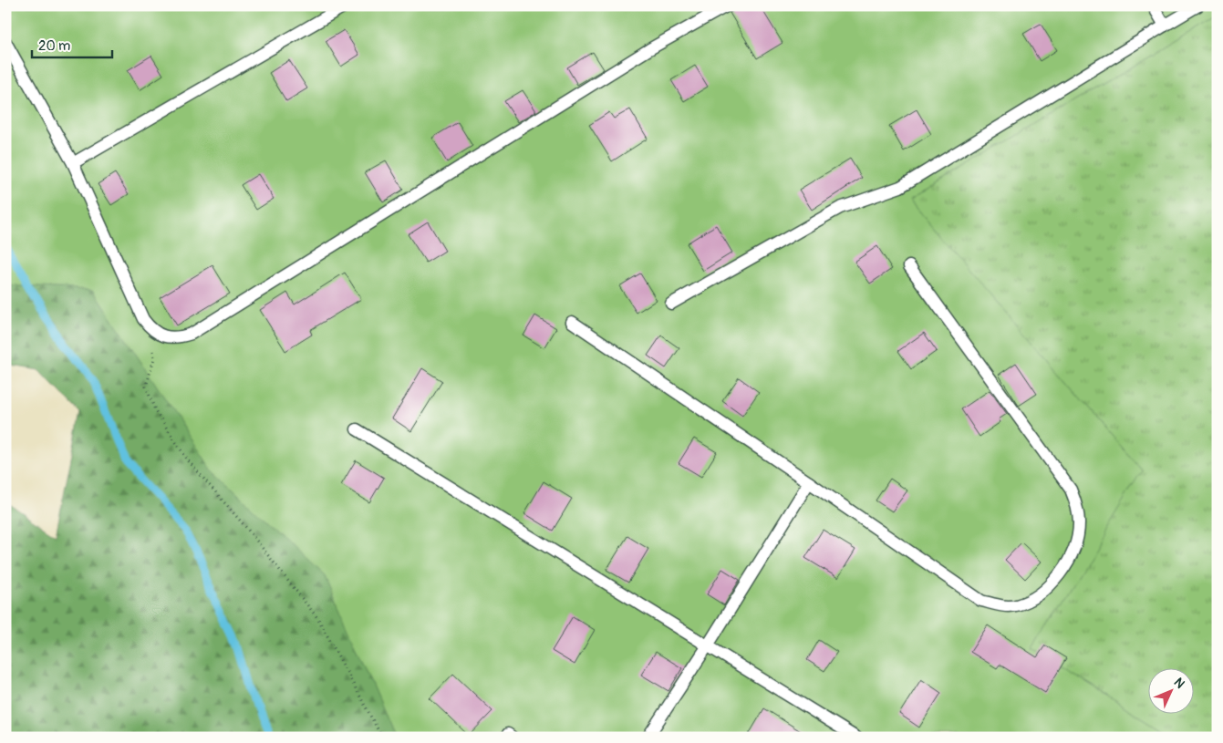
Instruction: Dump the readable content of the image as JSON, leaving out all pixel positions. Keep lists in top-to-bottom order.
{
  "scale_bar": "20 m",
  "north": "top right"
}
